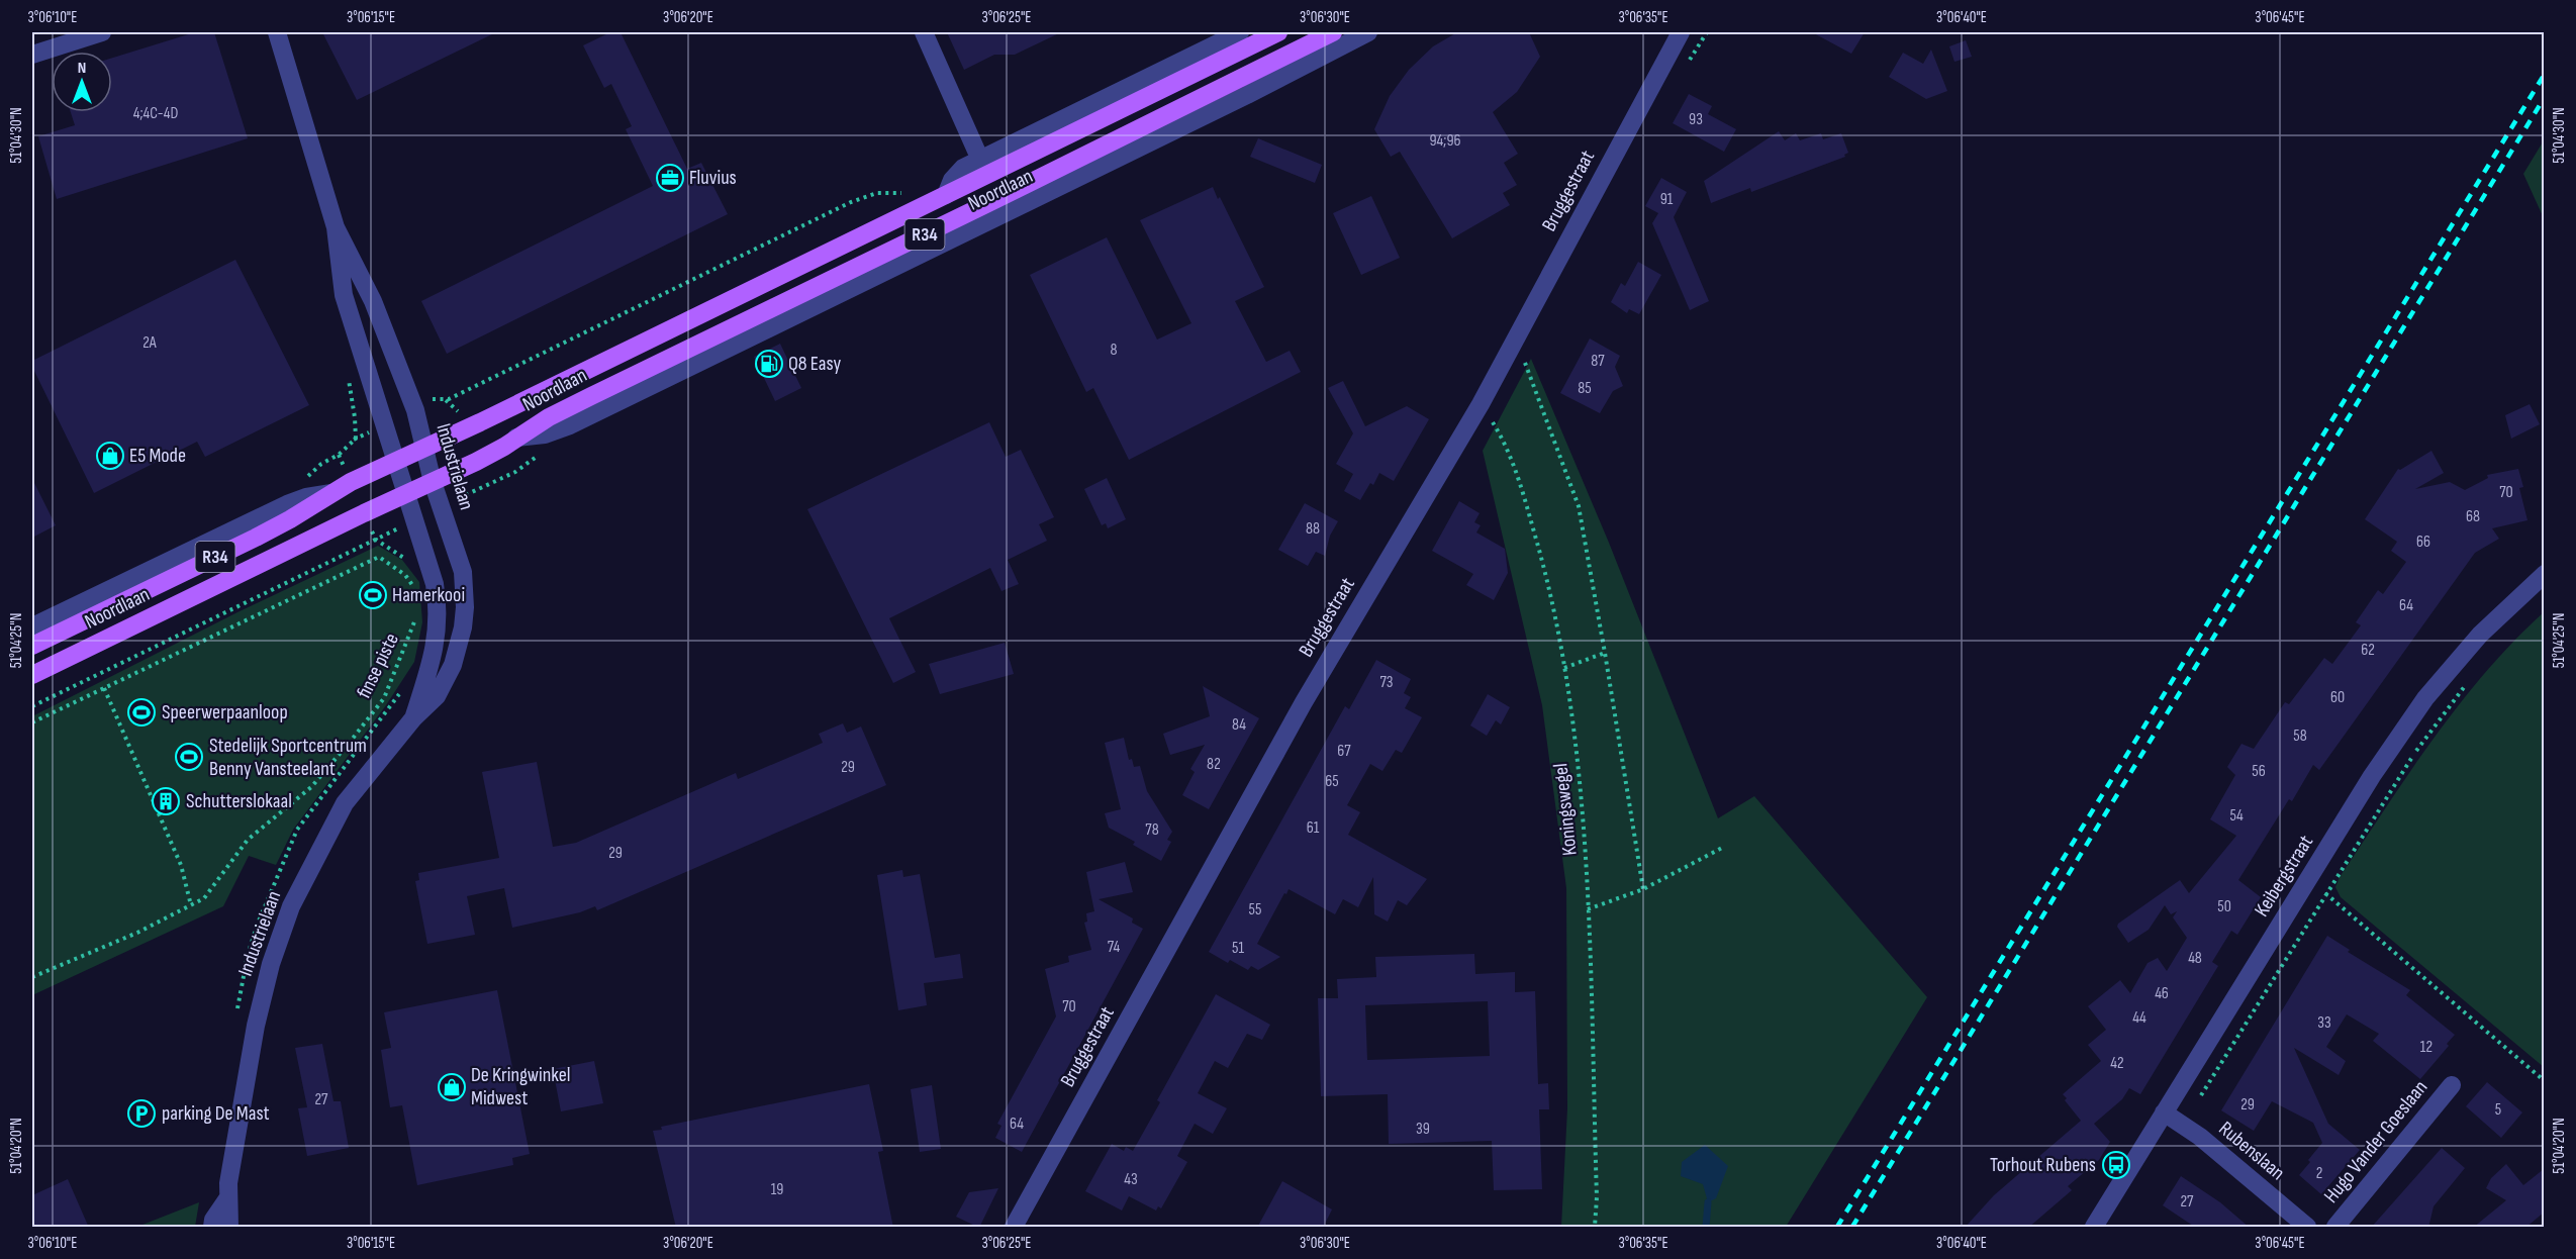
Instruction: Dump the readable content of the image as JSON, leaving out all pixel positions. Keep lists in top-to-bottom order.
{
  "streets": {
    "main road": ["Noordlaan", "R34"],
    "street": [
      "Bruggestraat",
      "Industrielaan",
      "Keibergstraat",
      "Hugo Vander Goeslaan",
      "Rubenslaan"
    ],
    "path": ["finse piste", "Koningswegel"]
  },
  "crossings": [
    ["Noordlaan", "Industrielaan"],
    ["Bruggestraat", "Koningswegel"],
    ["Keibergstraat", "Rubenslaan"]
  ],
  "places": {
    "office": ["Fluvius"],
    "fuel station": ["Q8 Easy"],
    "shop": ["E5 Mode", "De Kringwinkel Midwest"],
    "sports": ["Hamerkooi", "Speerwerpaanloop", "Stedelijk Sportcentrum Benny Vansteelant"],
    "building": ["Schutterslokaal"],
    "parking": ["parking De Mast"],
    "bus stop": ["Torhout Rubens"]
  },
  "house_numbers": [
    "4;4C-4D",
    "93",
    "94;96",
    "91",
    "2A",
    "8",
    "87",
    "85",
    "70",
    "68",
    "88",
    "66",
    "64",
    "62",
    "73",
    "60",
    "84",
    "58",
    "67",
    "82",
    "29",
    "56",
    "65",
    "54",
    "61",
    "78",
    "29",
    "50",
    "55",
    "74",
    "51",
    "48",
    "46",
    "70",
    "44",
    "33",
    "12",
    "42",
    "27",
    "29",
    "5",
    "64",
    "39",
    "2",
    "43",
    "19",
    "27"
  ],
  "north": "top",
  "coordinates": [
    "3°06'10\"E",
    "3°06'15\"E",
    "3°06'20\"E",
    "3°06'25\"E",
    "3°06'30\"E",
    "3°06'35\"E",
    "3°06'40\"E",
    "3°06'45\"E",
    "51°04'30\"N",
    "51°04'25\"N",
    "51°04'20\"N"
  ]
}
